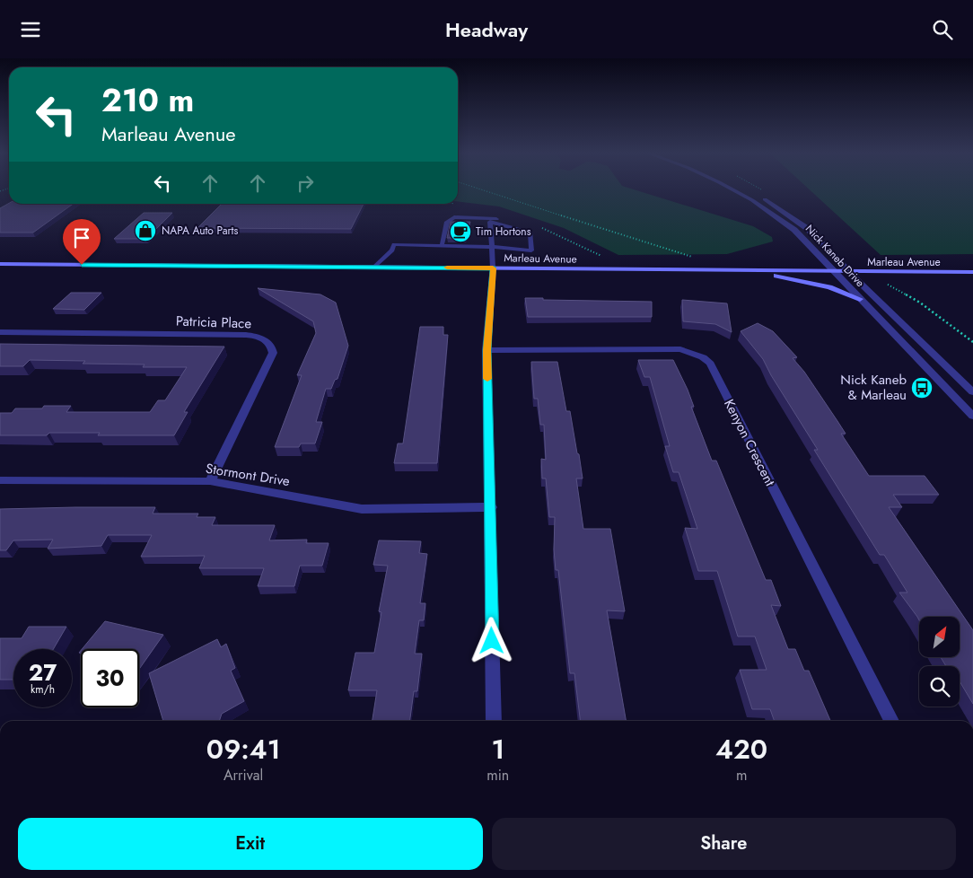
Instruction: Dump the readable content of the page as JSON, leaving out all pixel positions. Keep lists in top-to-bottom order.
{
  "streets": {
    "main road": ["Marleau Avenue"],
    "street": [
      "Nick Kaneb Drive",
      "Patricia Place",
      "Kenyon Crescent",
      "Stormont Drive"
    ]
  },
  "crossings": [
    ["Nick Kaneb Drive", "Marleau Avenue"],
    ["Patricia Place", "Stormont Drive"]
  ],
  "places": {
    "shop": ["NAPA Auto Parts"],
    "cafe": ["Tim Hortons"],
    "bus stop": ["Nick Kaneb & Marleau"]
  },
  "north": "top right",
  "page": {
    "header": "Headway",
    "turn": ["210 m", "Marleau Avenue"],
    "speed": "27 km/h",
    "limit": "30",
    "eta": [
      "09:41",
      "Arrival",
      "1",
      "min",
      "420",
      "m"
    ],
    "buttons": ["Exit", "Share"]
  }
}
